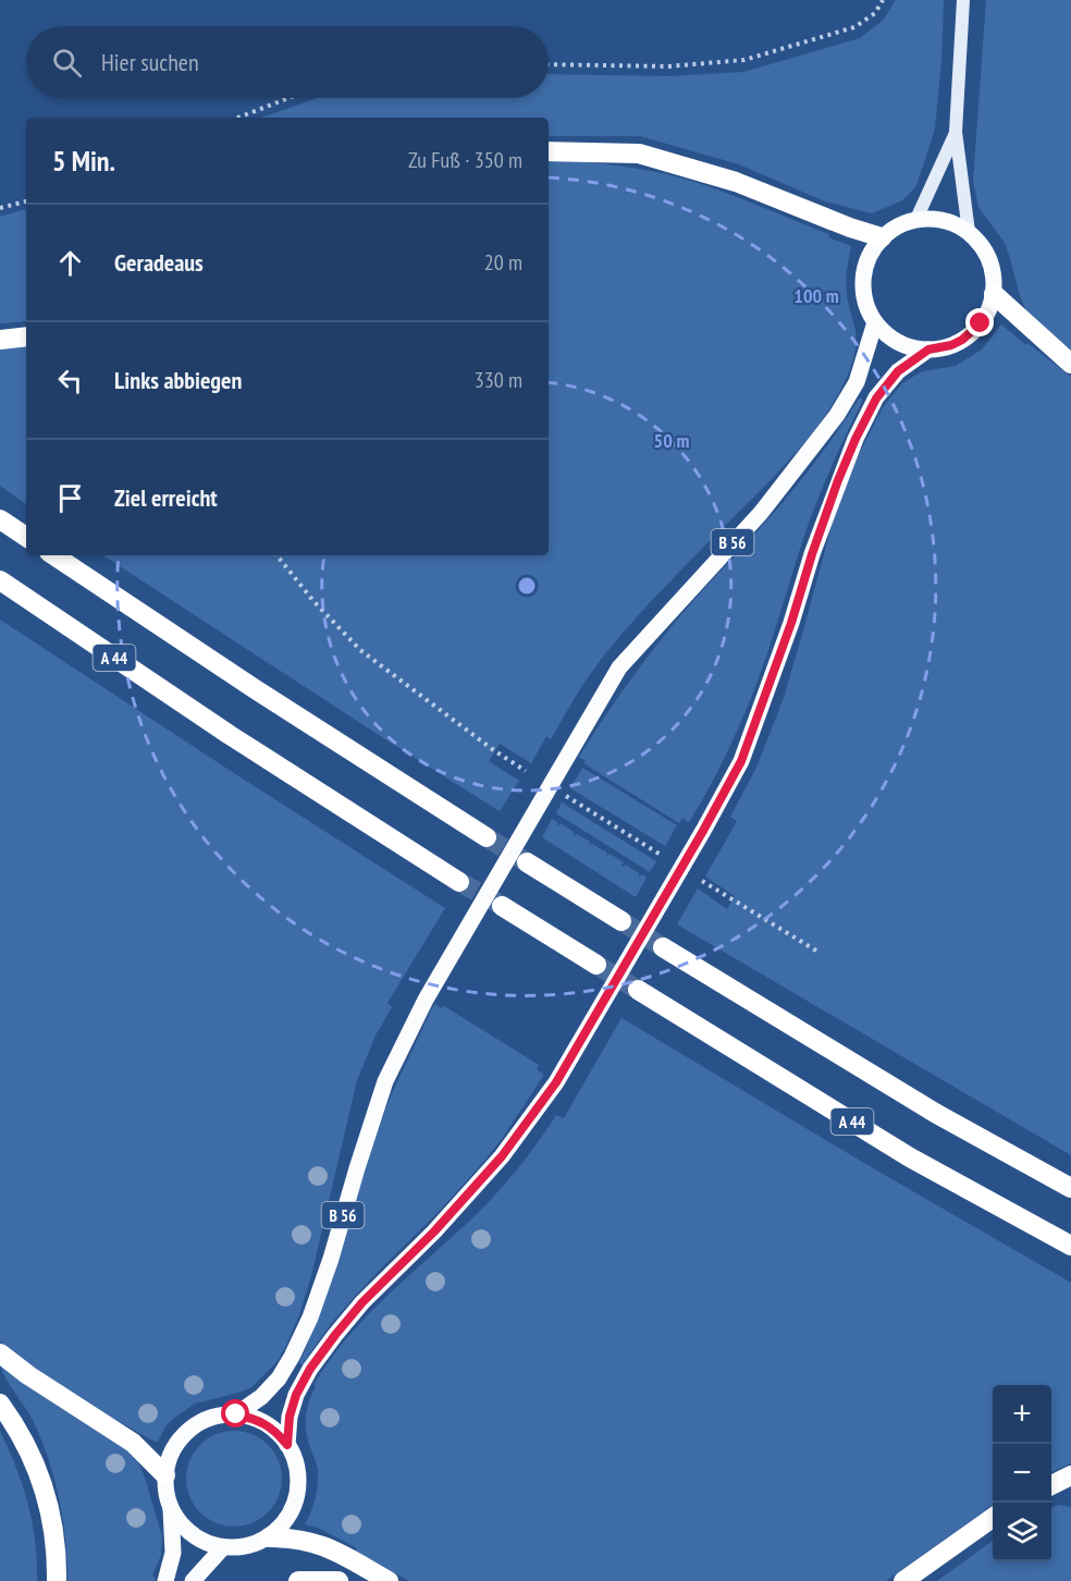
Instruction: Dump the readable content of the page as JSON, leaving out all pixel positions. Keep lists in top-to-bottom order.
{
  "streets": {
    "highway": ["A 44"],
    "main road": ["B 56"]
  },
  "page": {
    "search": "Hier suchen",
    "heading": ["5 Min.", "Zu Fuß · 350 m"],
    "list": [
      ["Geradeaus", "20 m"],
      ["Links abbiegen", "330 m"],
      "Ziel erreicht"
    ],
    "map_buttons": ["+", "−"]
  },
  "rings": ["100 m", "50 m"]
}
